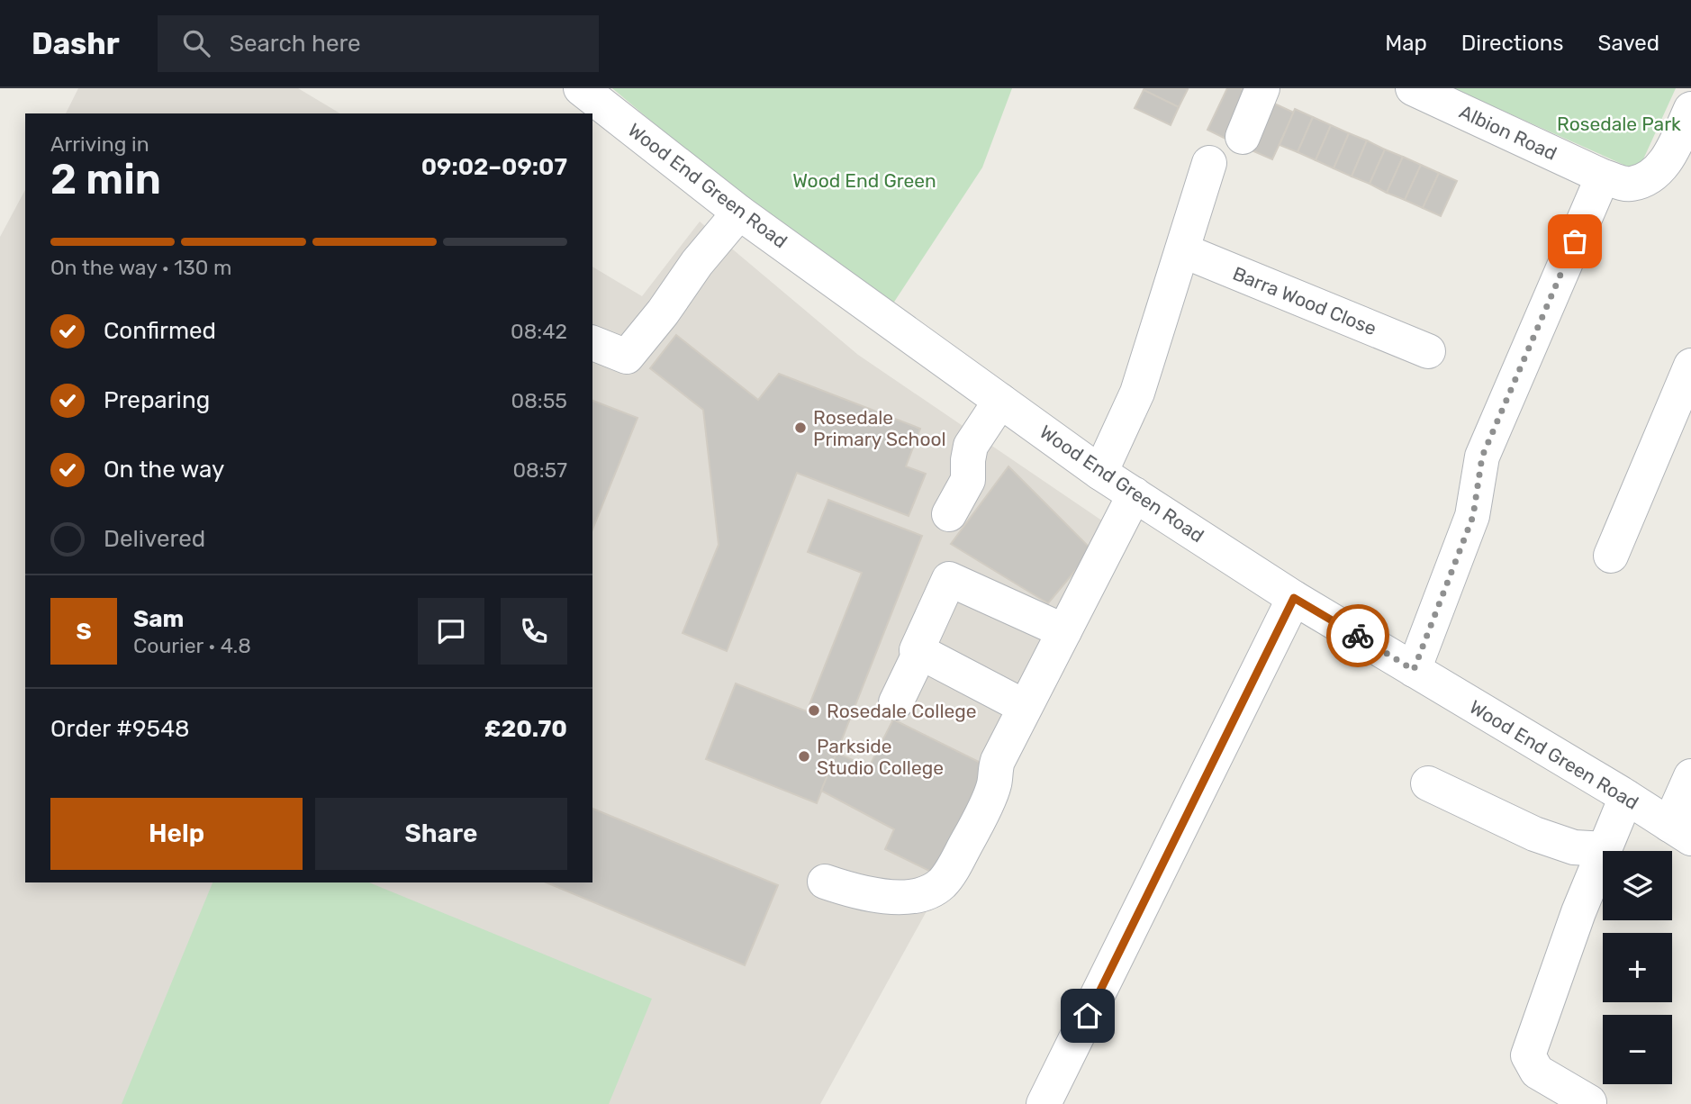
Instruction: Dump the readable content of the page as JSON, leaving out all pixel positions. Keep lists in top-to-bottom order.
{
  "streets": {
    "street": ["Albion Road", "Wood End Green Road", "Barra Wood Close"]
  },
  "parks": ["Rosedale Park", "Wood End Green"],
  "places": ["Rosedale Primary School", "Rosedale College", "Parkside Studio College"],
  "page": {
    "header": "Dashr",
    "search": "Search here",
    "nav": ["Map", "Directions", "Saved"],
    "heading": ["2 min", "Arriving in", "09:02–09:07"],
    "panel": [
      "Sam",
      "Courier · 4.8",
      "Order #9548",
      "£20.70"
    ],
    "bar": "On the way · 130 m",
    "list": [
      ["Confirmed", "08:42"],
      ["Preparing", "08:55"],
      ["On the way", "08:57"],
      "Delivered"
    ],
    "round": "S",
    "buttons": ["Help", "Share"],
    "map_buttons": ["+", "−"]
  }
}
